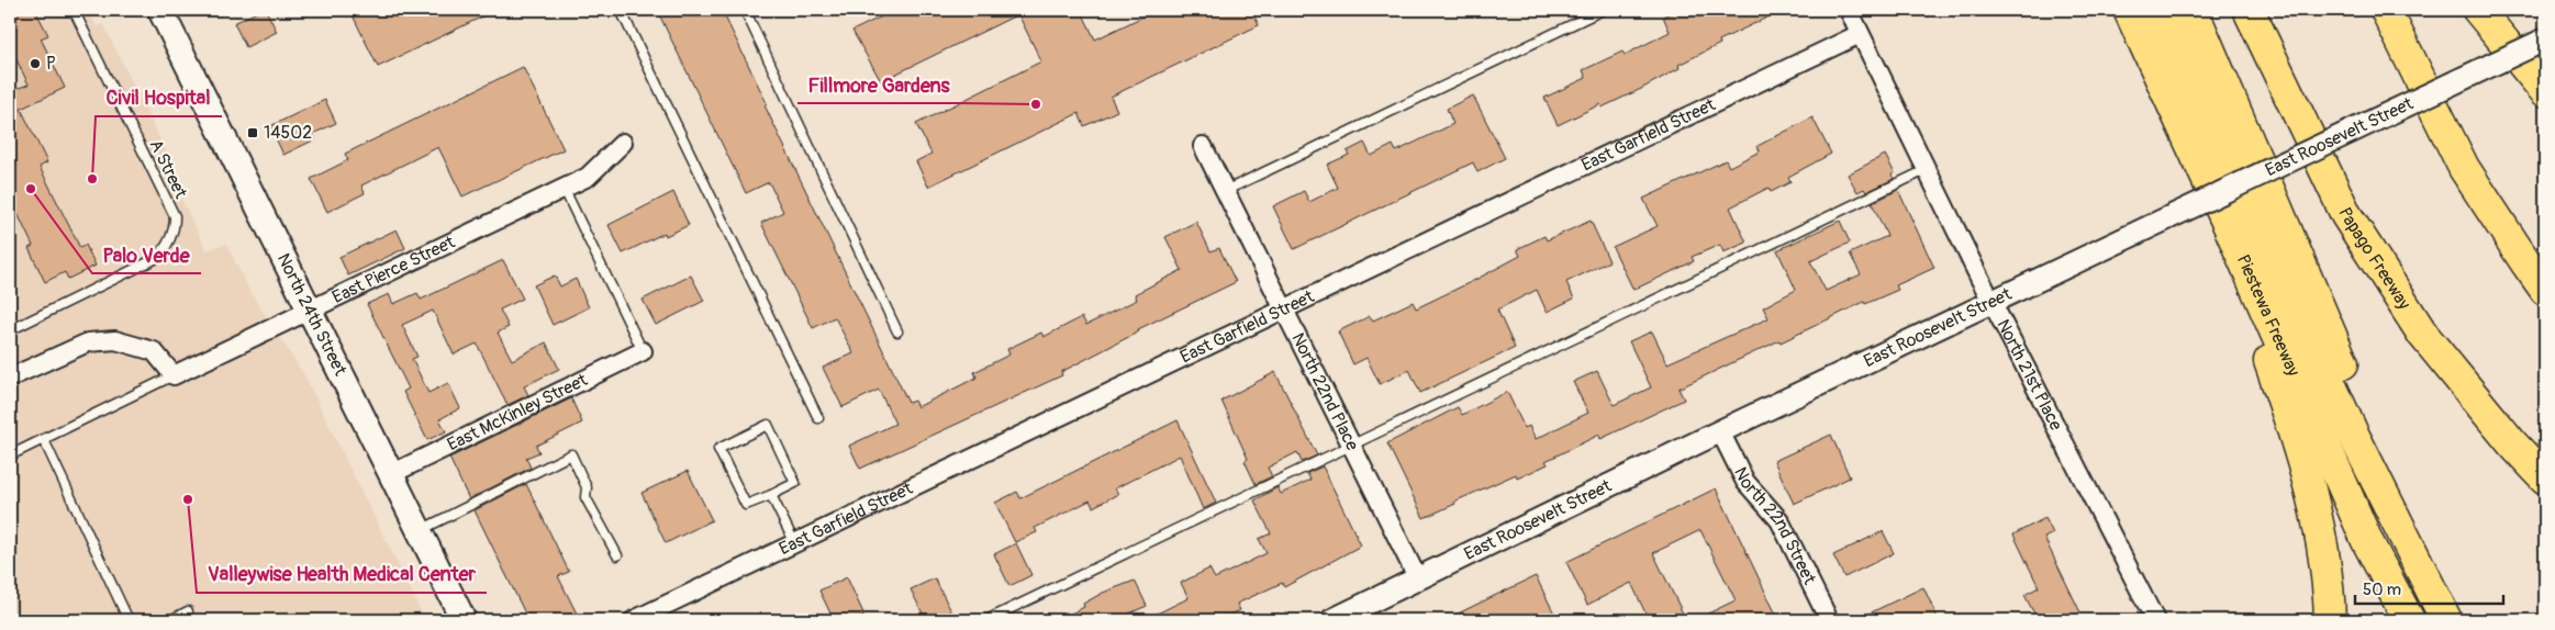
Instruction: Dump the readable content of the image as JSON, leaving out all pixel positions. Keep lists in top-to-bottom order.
{
  "streets": {
    "highway": ["Papago Freeway", "Piestewa Freeway"],
    "main road": ["North 24th Street"],
    "street": [
      "East Garfield Street",
      "East Roosevelt Street",
      "East Pierce Street",
      "North 21st Place",
      "North 22nd Place",
      "East McKinley Street",
      "North 22nd Street"
    ],
    "lane": ["A Street"]
  },
  "crossings": [
    ["East Garfield Street", "North 21st Place"],
    ["East Garfield Street", "North 22nd Place"],
    ["East Roosevelt Street", "North 21st Place"],
    ["East Roosevelt Street", "North 22nd Place"],
    ["East Roosevelt Street", "North 22nd Street"],
    ["East Pierce Street", "North 24th Street"],
    ["North 24th Street", "East McKinley Street"]
  ],
  "places": {
    "other": [
      "P",
      "Fillmore Gardens",
      "Civil Hospital",
      "Palo Verde",
      "Valleywise Health Medical Center"
    ],
    "transit": ["14502"]
  },
  "scale_bar": "50 m"
}
